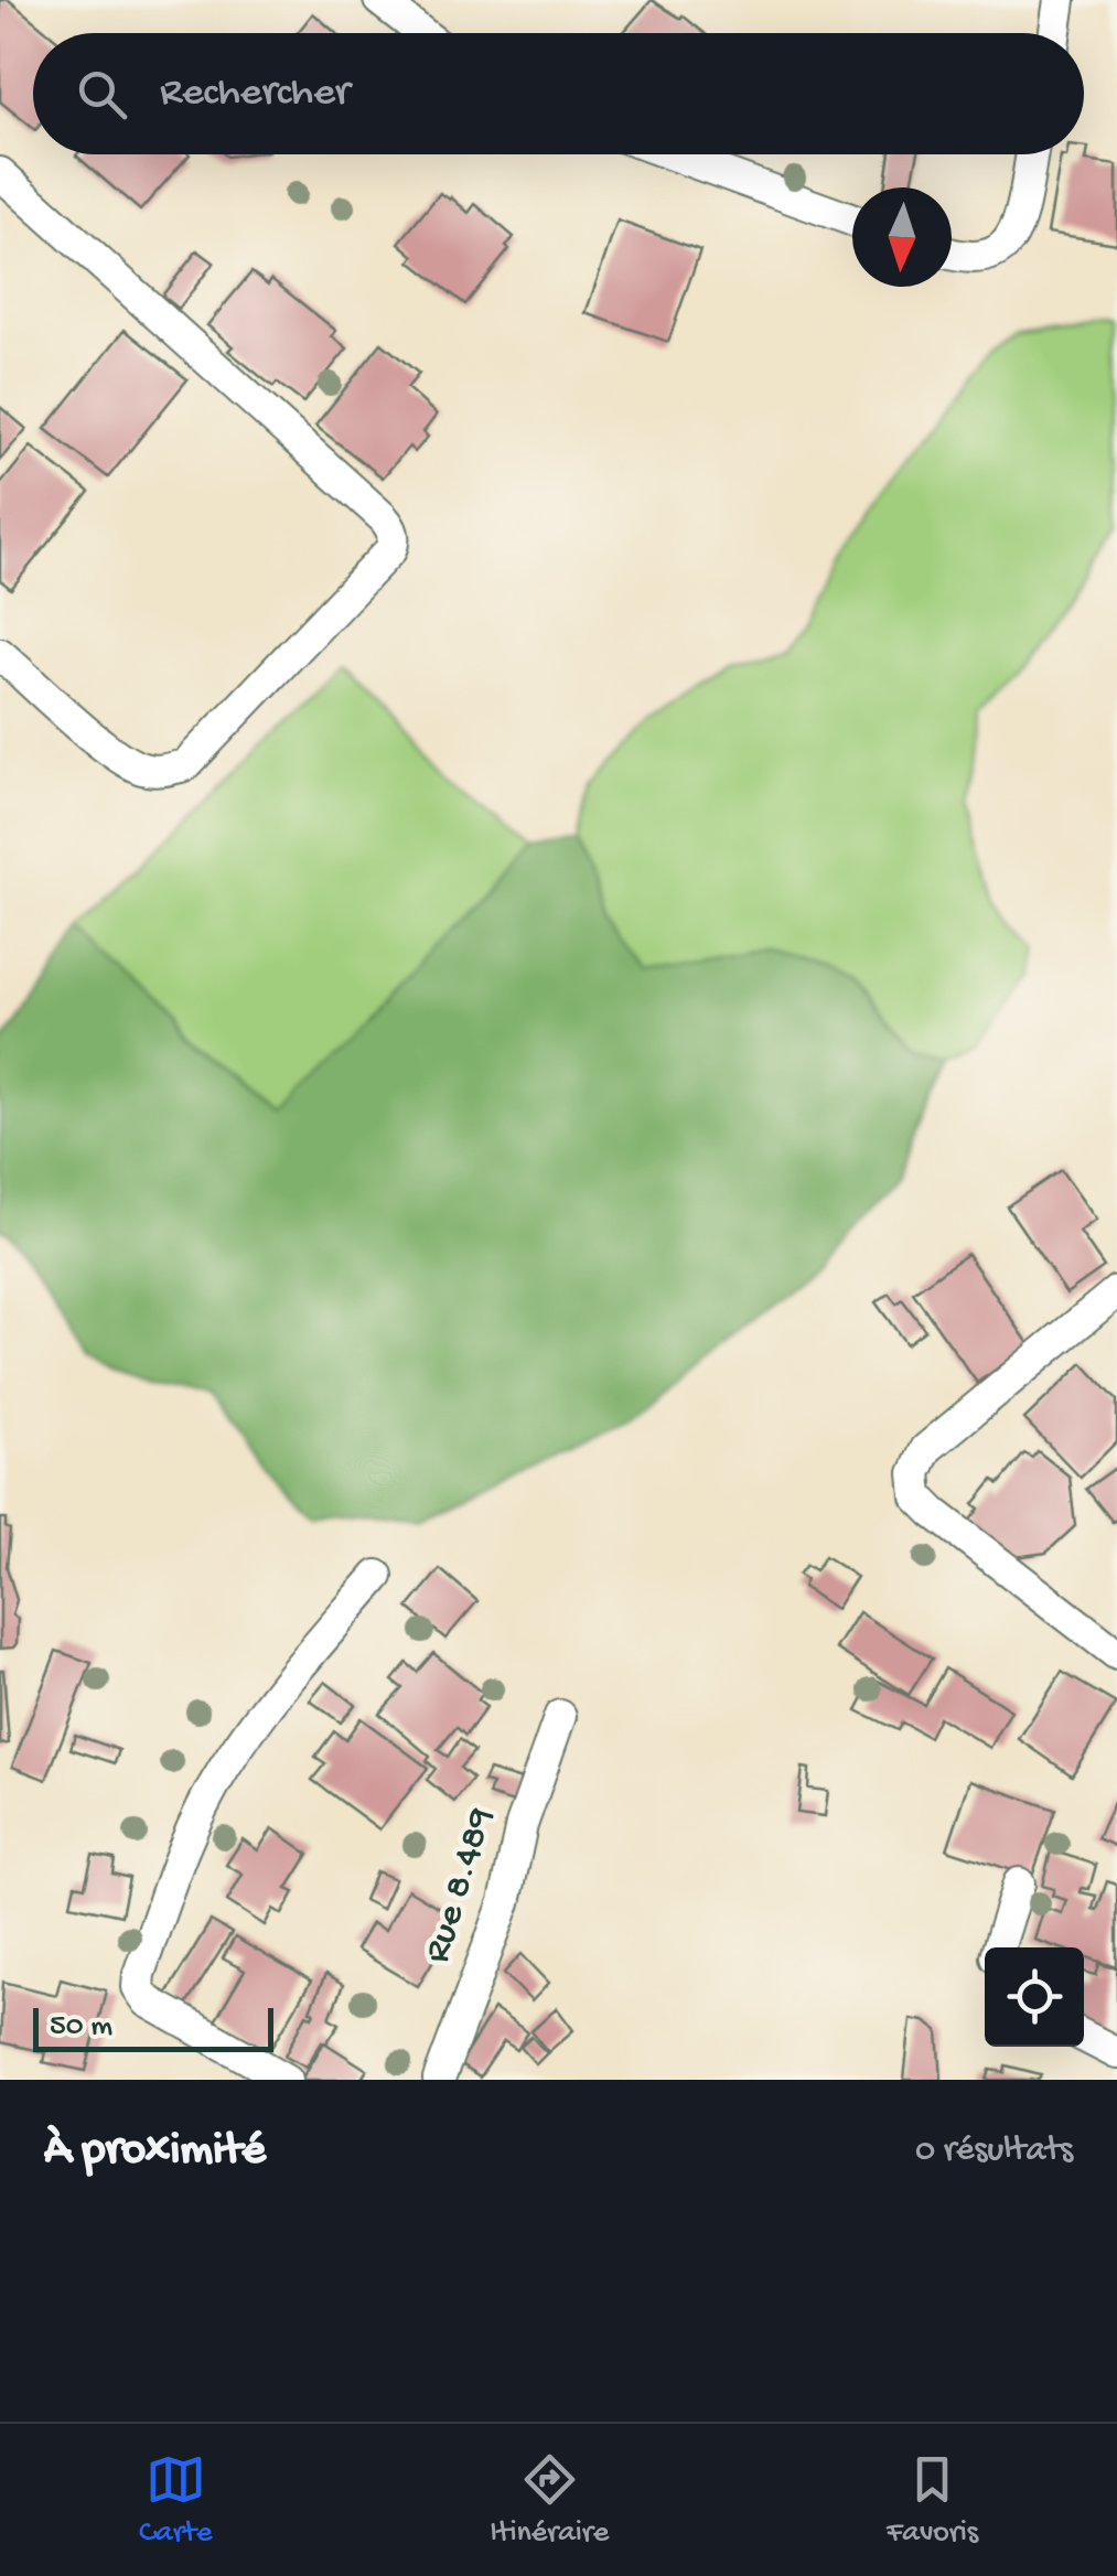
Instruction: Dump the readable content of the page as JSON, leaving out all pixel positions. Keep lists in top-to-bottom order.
{
  "streets": {
    "street": ["Rue 8.489"]
  },
  "scale_bar": "50 m",
  "north": "bottom",
  "page": {
    "search": "Rechercher",
    "scale": "50 m",
    "heading": ["À proximité", "0 résultats"],
    "nav": ["Carte", "Itinéraire", "Favoris"]
  }
}
